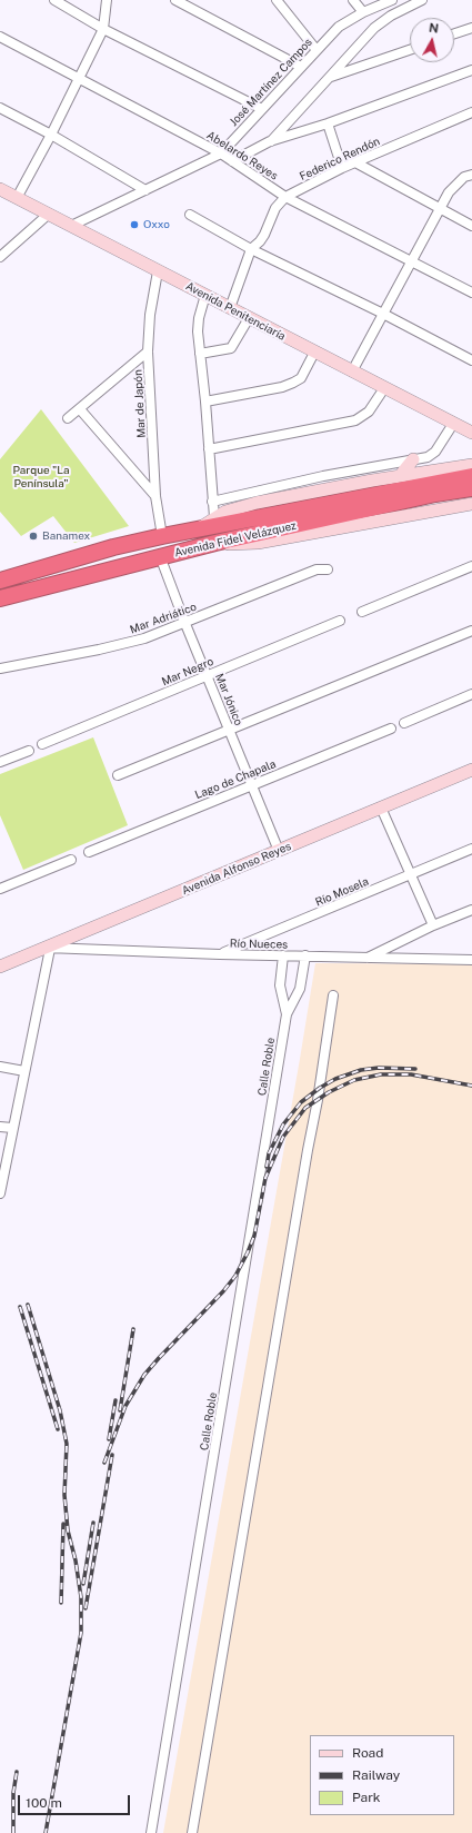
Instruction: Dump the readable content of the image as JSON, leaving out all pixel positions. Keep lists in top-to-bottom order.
{
  "streets": {
    "highway": ["Avenida Fidel Velázquez"],
    "street": [
      "José Martínez Campos",
      "Abelardo Reyes",
      "Federico Rendón",
      "Avenida Penitenciaría",
      "Mar de Japón",
      "Mar Adriático",
      "Mar Negro",
      "Mar Jónico",
      "Lago de Chapala",
      "Avenida Alfonso Reyes",
      "Río Mosela",
      "Río Nueces",
      "Calle Roble"
    ]
  },
  "crossings": [
    ["José Martínez Campos", "Abelardo Reyes"],
    ["José Martínez Campos", "Avenida Penitenciaría"],
    ["Abelardo Reyes", "Federico Rendón"],
    ["Federico Rendón", "Avenida Penitenciaría"],
    ["Avenida Penitenciaría", "Mar de Japón"],
    ["Mar de Japón", "Avenida Fidel Velázquez"],
    ["Avenida Fidel Velázquez", "Mar Jónico"],
    ["Mar Adriático", "Mar Jónico"],
    ["Mar Negro", "Mar Jónico"],
    ["Mar Jónico", "Lago de Chapala"],
    ["Mar Jónico", "Avenida Alfonso Reyes"],
    ["Avenida Alfonso Reyes", "Río Nueces"],
    ["Río Mosela", "Río Nueces"],
    ["Río Nueces", "Calle Roble"]
  ],
  "parks": ["Parque \"La Península\""],
  "places": ["Oxxo", "Banamex"],
  "legend": ["Road", "Railway", "Park"],
  "scale_bar": "100 m",
  "north": "top"
}
